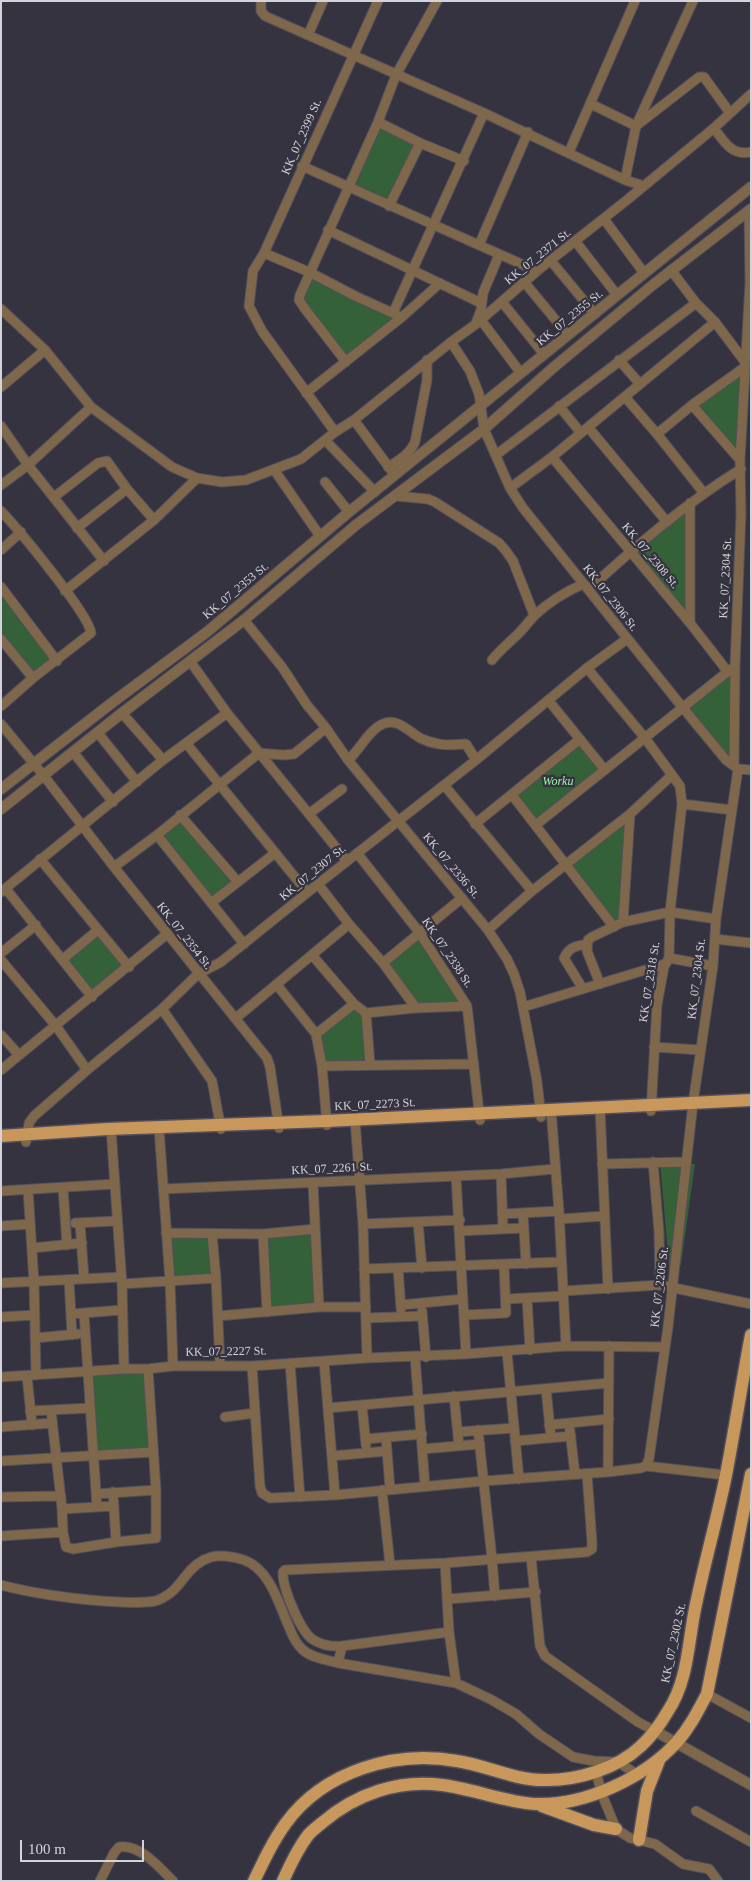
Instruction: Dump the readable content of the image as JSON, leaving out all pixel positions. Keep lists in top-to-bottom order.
{
  "streets": {
    "main road": ["KK_07_2273 St.", "KK_07_2302 St."],
    "street": [
      "KK_07_2399 St.",
      "KK_07_2371 St.",
      "KK_07_2355 St.",
      "KK_07_2308 St.",
      "KK_07_2304 St.",
      "KK_07_2353 St.",
      "KK_07_2306 St.",
      "KK_07_2336 St.",
      "KK_07_2307 St.",
      "KK_07_2354 St.",
      "KK_07_2338 St.",
      "KK_07_2318 St.",
      "KK_07_2261 St.",
      "KK_07_2206 St.",
      "KK_07_2227 St."
    ]
  },
  "crossings": [
    ["KK_07_2399 St.", "KK_07_2371 St."],
    ["KK_07_2371 St.", "KK_07_2306 St."],
    ["KK_07_2355 St.", "KK_07_2353 St."],
    ["KK_07_2355 St.", "KK_07_2306 St."],
    ["KK_07_2308 St.", "KK_07_2304 St."],
    ["KK_07_2304 St.", "KK_07_2306 St."],
    ["KK_07_2304 St.", "KK_07_2273 St."],
    ["KK_07_2304 St.", "KK_07_2206 St."],
    ["KK_07_2353 St.", "KK_07_2306 St."],
    ["KK_07_2353 St.", "KK_07_2354 St."],
    ["KK_07_2306 St.", "KK_07_2307 St."],
    ["KK_07_2336 St.", "KK_07_2307 St."],
    ["KK_07_2336 St.", "KK_07_2273 St."],
    ["KK_07_2336 St.", "KK_07_2261 St."],
    ["KK_07_2336 St.", "KK_07_2227 St."],
    ["KK_07_2307 St.", "KK_07_2354 St."],
    ["KK_07_2307 St.", "KK_07_2338 St."],
    ["KK_07_2307 St.", "KK_07_2273 St."],
    ["KK_07_2354 St.", "KK_07_2273 St."],
    ["KK_07_2338 St.", "KK_07_2273 St."],
    ["KK_07_2318 St.", "KK_07_2273 St."],
    ["KK_07_2273 St.", "KK_07_2206 St."],
    ["KK_07_2206 St.", "KK_07_2227 St."]
  ],
  "parks": ["Worku"],
  "scale_bar": "100 m"
}
